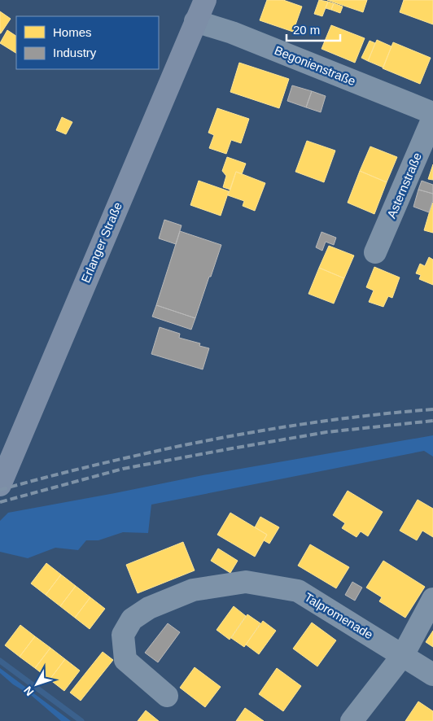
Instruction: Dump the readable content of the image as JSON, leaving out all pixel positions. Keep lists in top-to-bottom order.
{
  "streets": {
    "main road": ["Erlanger Straße"],
    "street": ["Begonienstraße", "Asternstraße", "Talpromenade"]
  },
  "crossings": [
    ["Begonienstraße", "Erlanger Straße"]
  ],
  "legend": ["Homes", "Industry"],
  "scale_bar": "20 m",
  "north": "bottom left"
}
